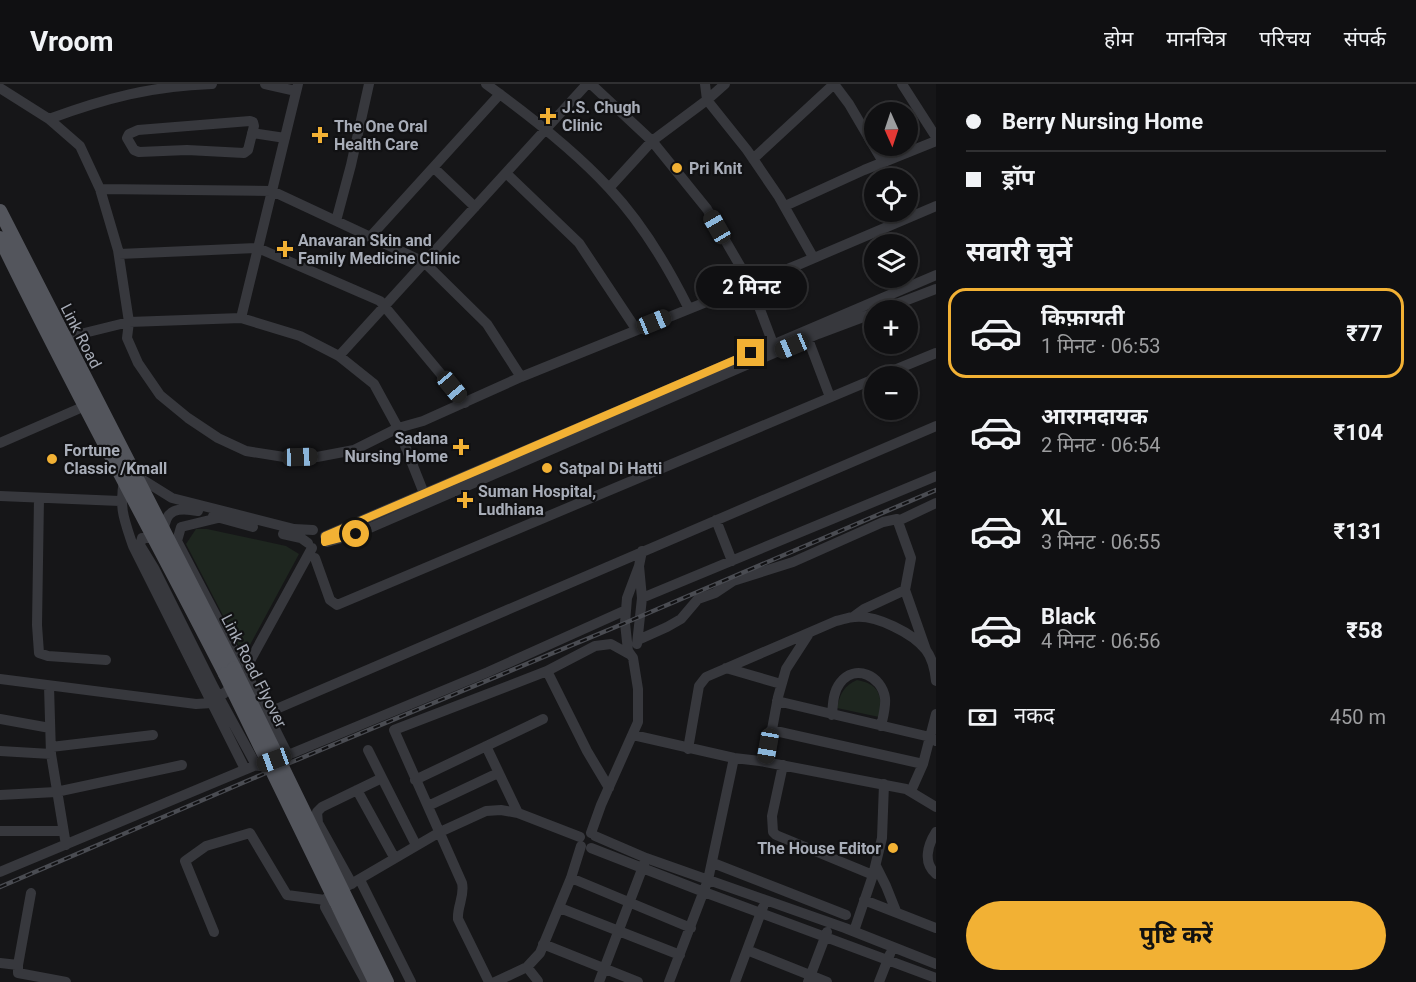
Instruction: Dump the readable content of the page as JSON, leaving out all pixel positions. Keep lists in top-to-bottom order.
{
  "streets": {
    "main road": ["Link Road", "Link Road Flyover"]
  },
  "crossings": [
    ["Link Road", "Link Road Flyover"]
  ],
  "places": {
    "health": [
      "J.S. Chugh Clinic",
      "The One Oral Health Care",
      "Anavaran Skin and Family Medicine Clinic",
      "Sadana Nursing Home",
      "Suman Hospital, Ludhiana"
    ],
    "other": [
      "Pri Knit",
      "Fortune Classic /Kmall",
      "Satpal Di Hatti",
      "The House Editor"
    ]
  },
  "north": "bottom",
  "page": {
    "header": "Vroom",
    "nav": [
      "होम",
      "मानचित्र",
      "परिचय",
      "संपर्क"
    ],
    "banner": ["Berry Nursing Home", "ड्रॉप"],
    "map_buttons": ["+", "−"],
    "heading": "सवारी चुनें",
    "bubble": "2 मिनट",
    "list": [
      {
        "name": "किफ़ायती",
        "note": "1 मिनट · 06:53",
        "value": "₹77"
      },
      {
        "name": "आरामदायक",
        "note": "2 मिनट · 06:54",
        "value": "₹104"
      },
      {
        "name": "XL",
        "note": "3 मिनट · 06:55",
        "value": "₹131"
      },
      {
        "name": "Black",
        "note": "4 मिनट · 06:56",
        "value": "₹58"
      }
    ],
    "pay": ["नकद", "450 m"],
    "buttons": "पुष्टि करें"
  }
}
